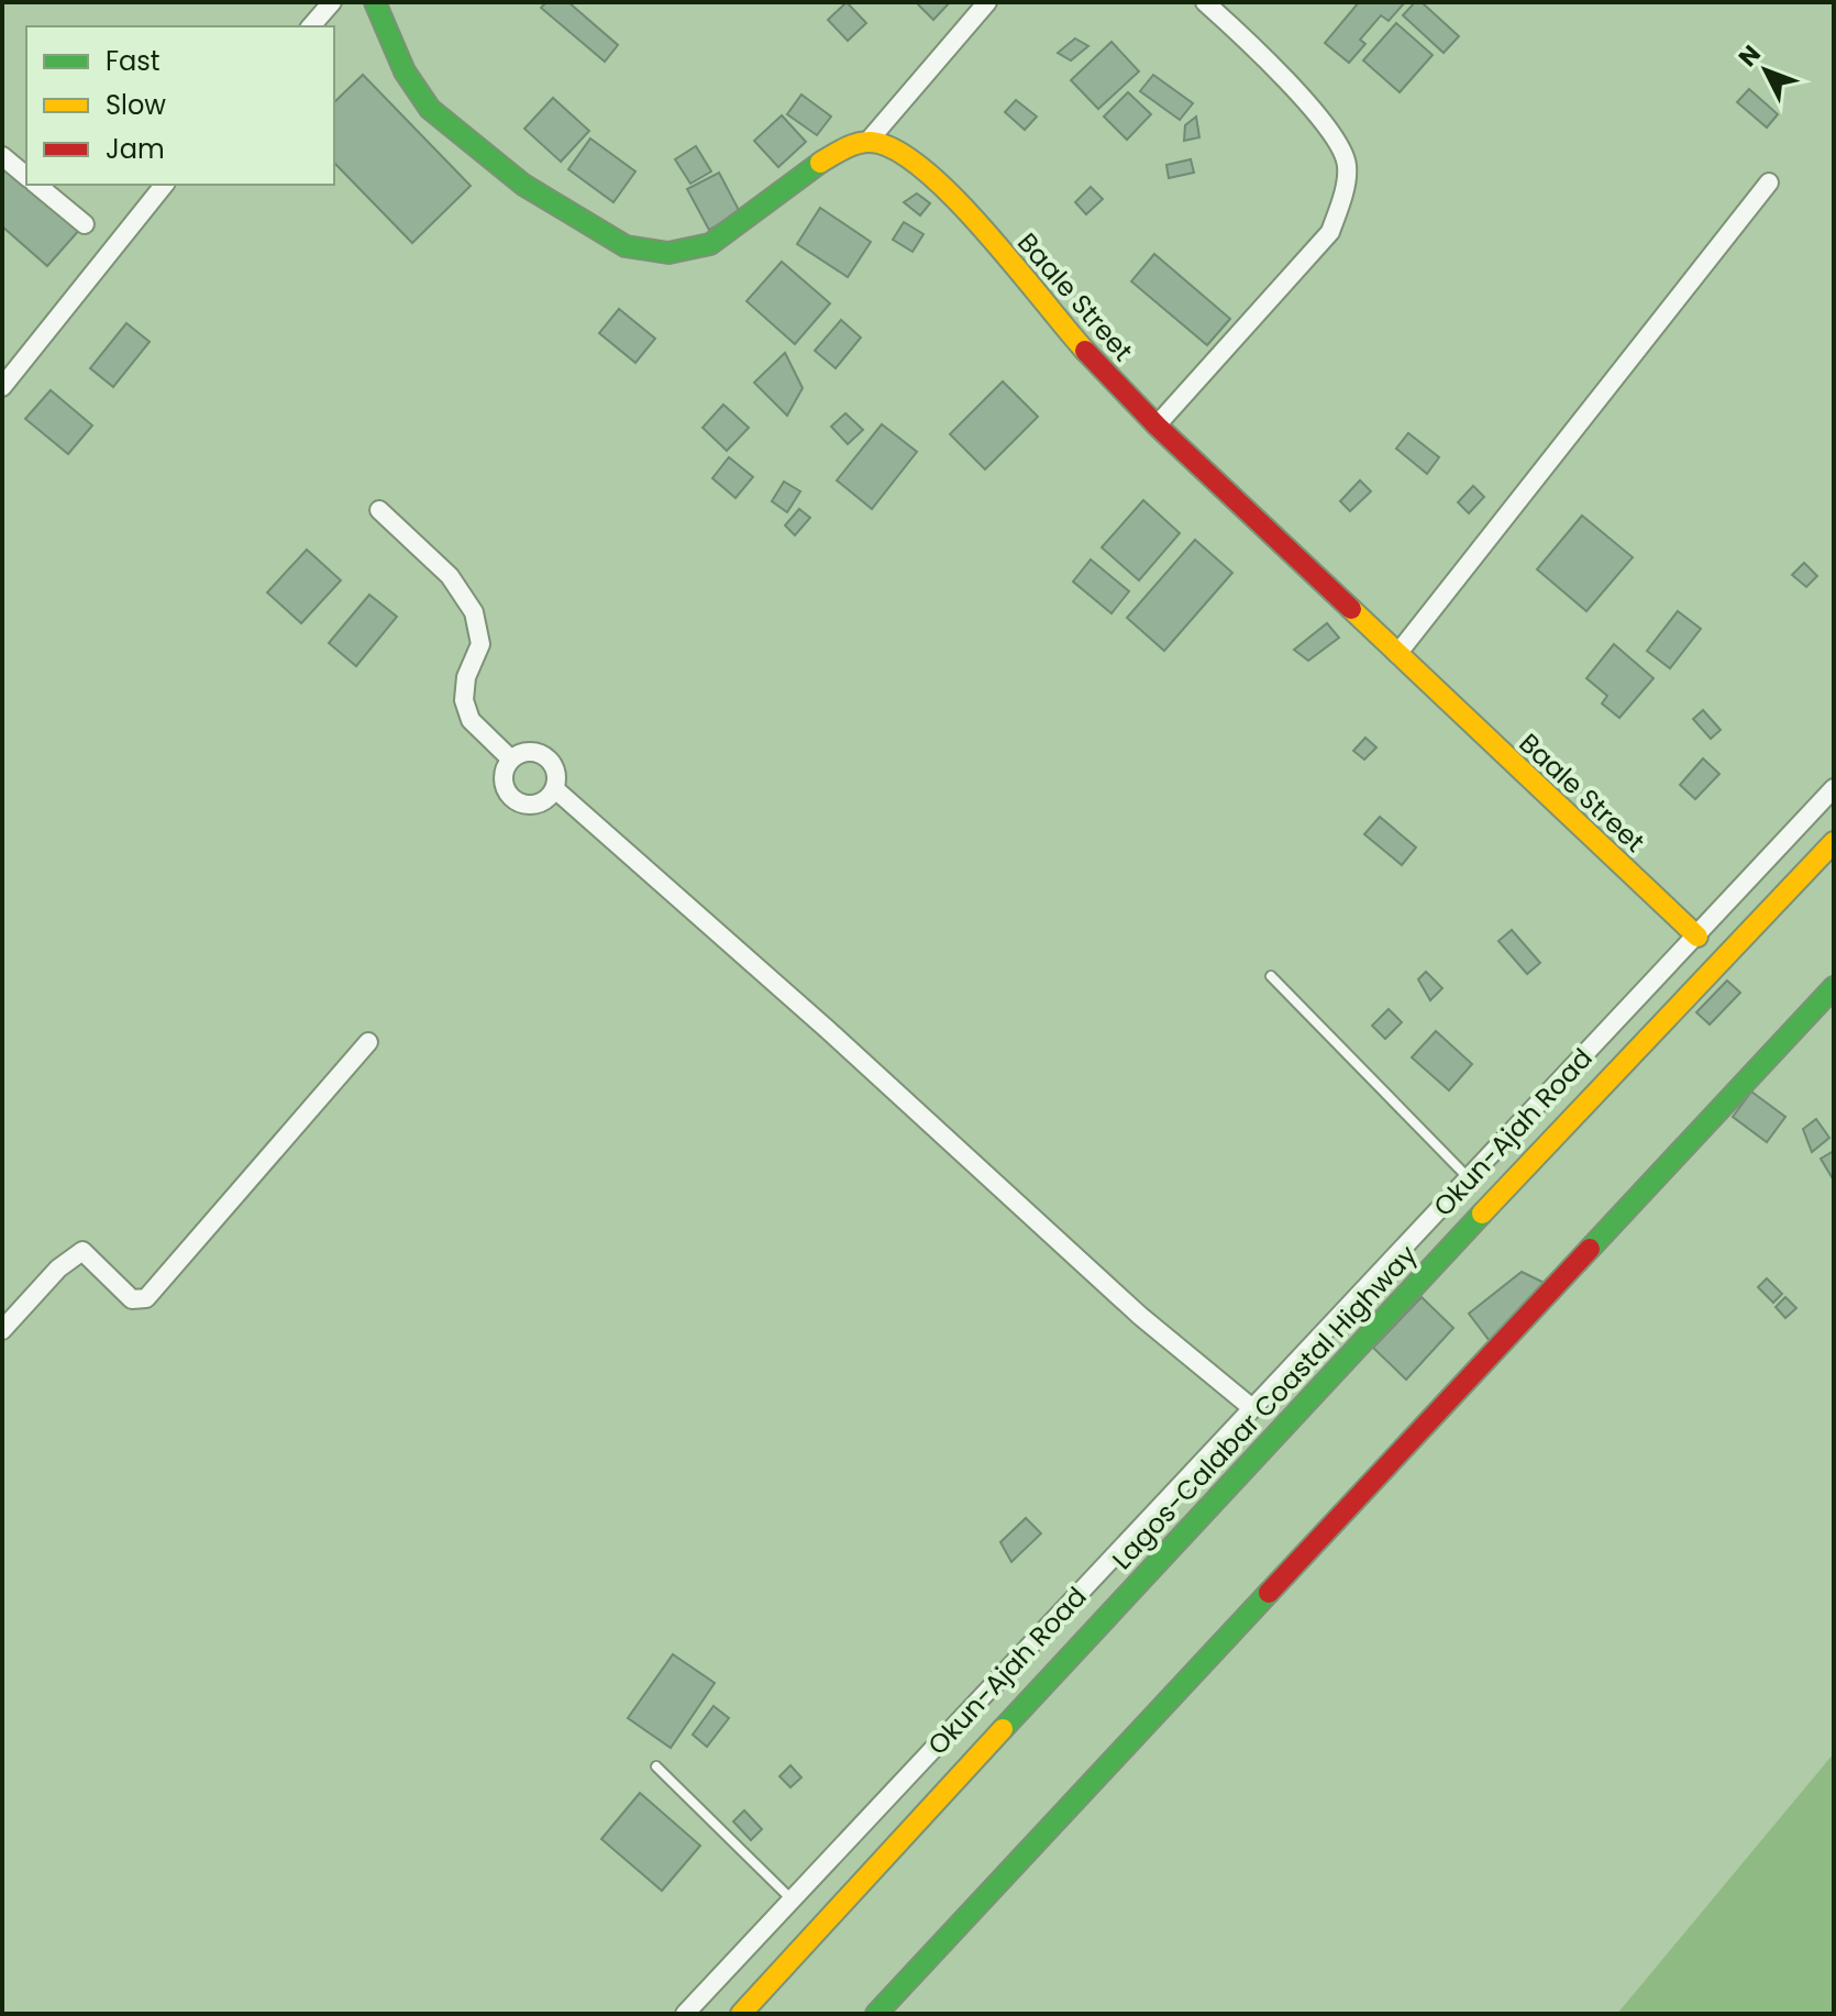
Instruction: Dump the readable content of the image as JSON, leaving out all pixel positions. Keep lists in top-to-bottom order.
{
  "streets": {
    "main road": ["Baale Street", "Lagos-Calabar Coastal Highway"],
    "street": ["Okun-Ajah Road"]
  },
  "crossings": [
    ["Baale Street", "Okun-Ajah Road"]
  ],
  "legend": ["Fast", "Slow", "Jam"],
  "north": "top left"
}
